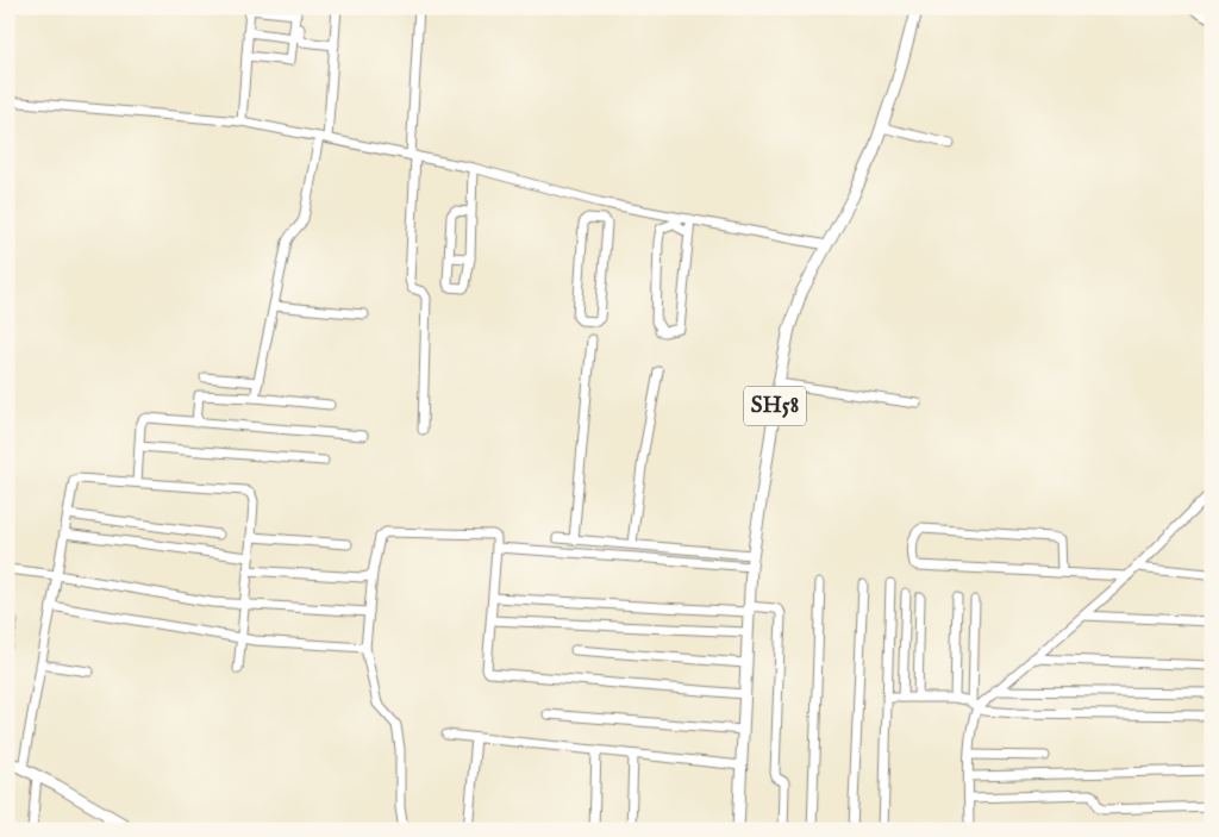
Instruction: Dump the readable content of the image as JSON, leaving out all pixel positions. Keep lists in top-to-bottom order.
{
  "streets": {
    "main road": ["SH58"]
  }
}
